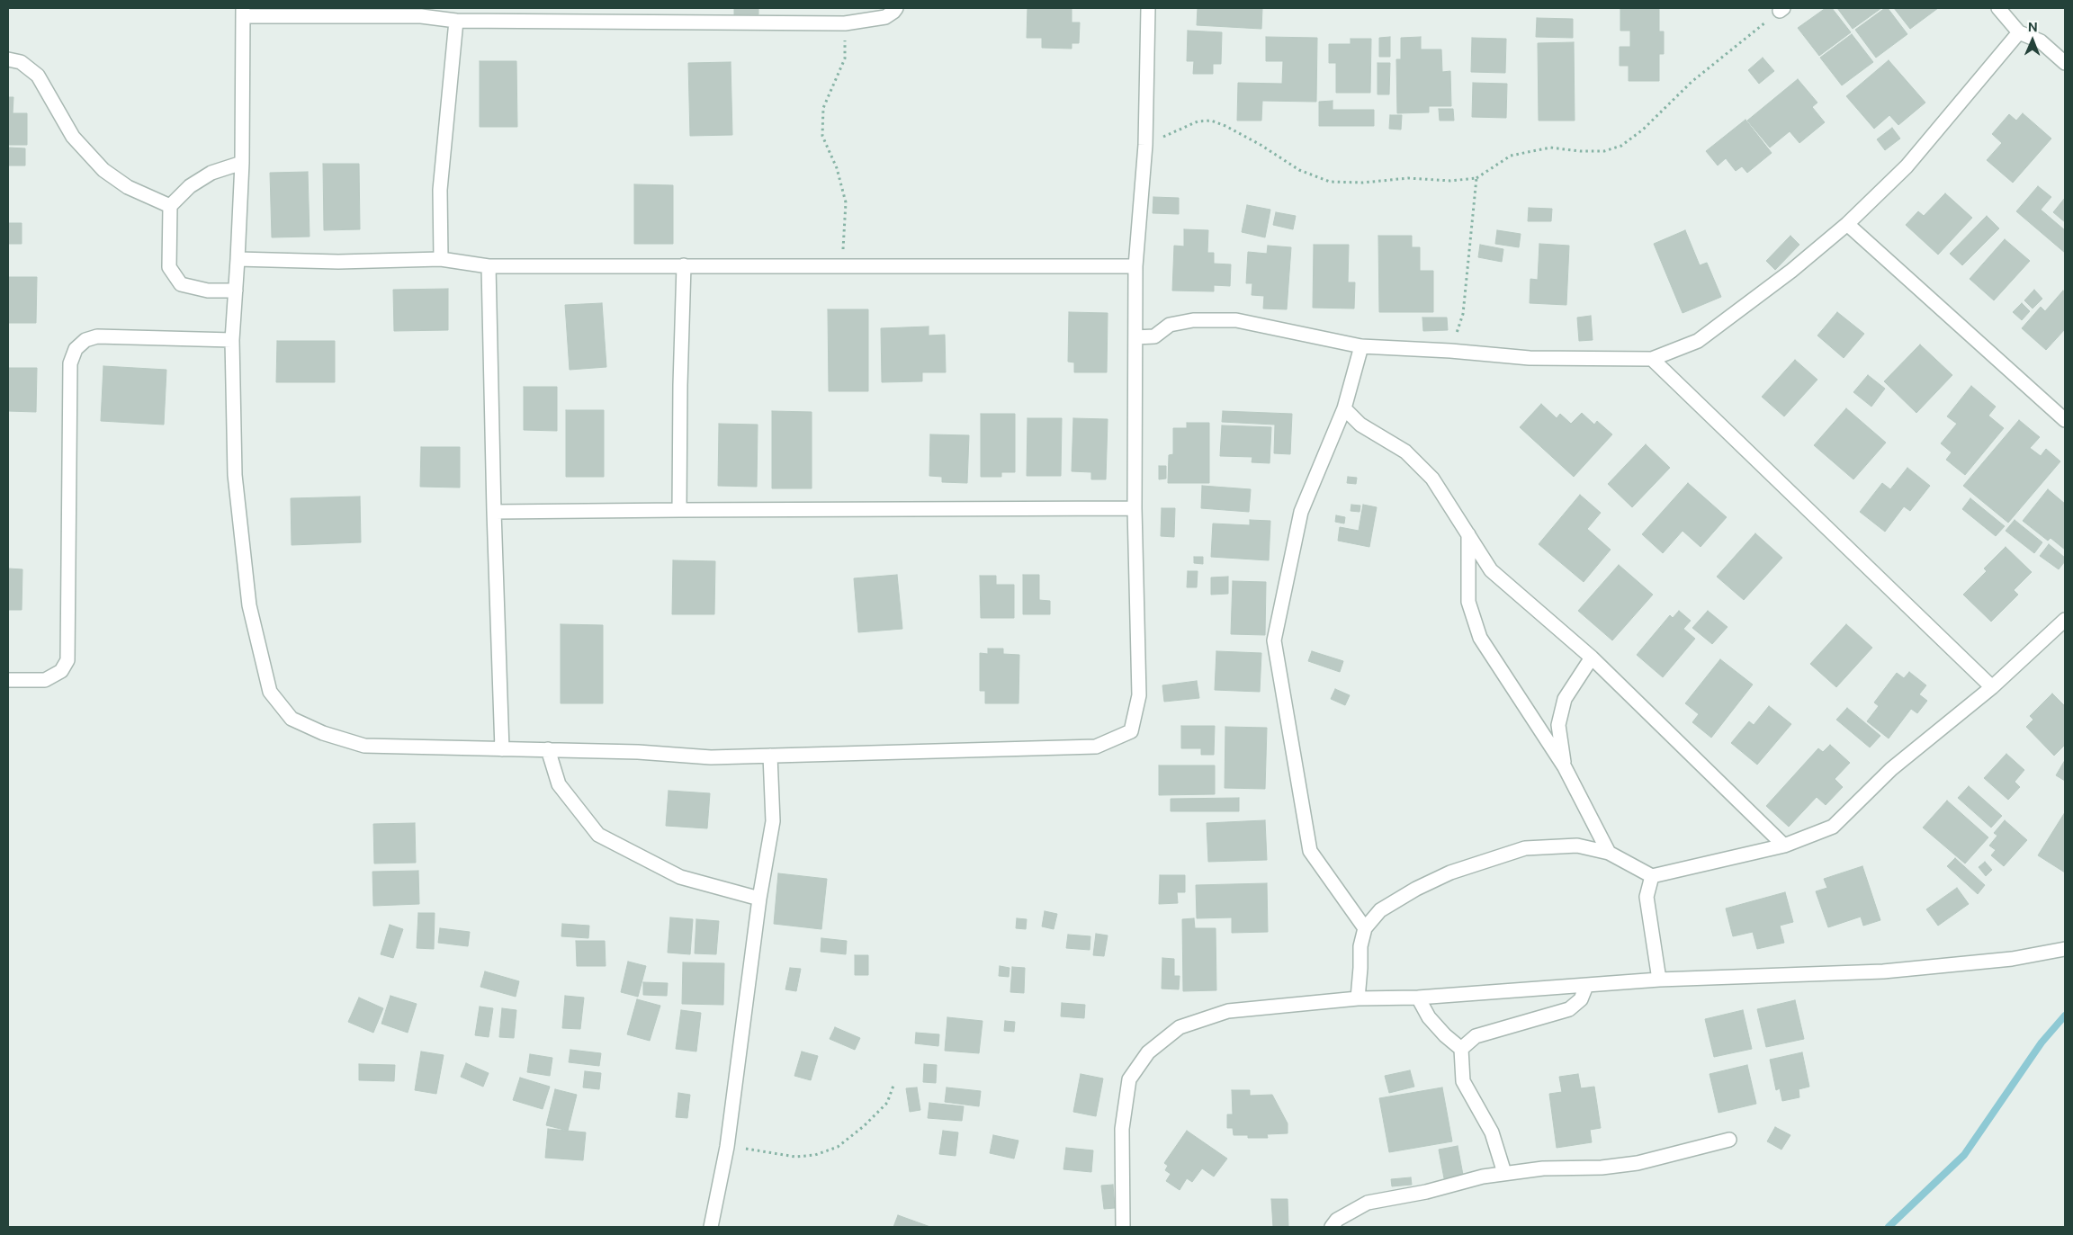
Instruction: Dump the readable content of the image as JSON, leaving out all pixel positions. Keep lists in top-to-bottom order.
{
  "north": "top"
}
